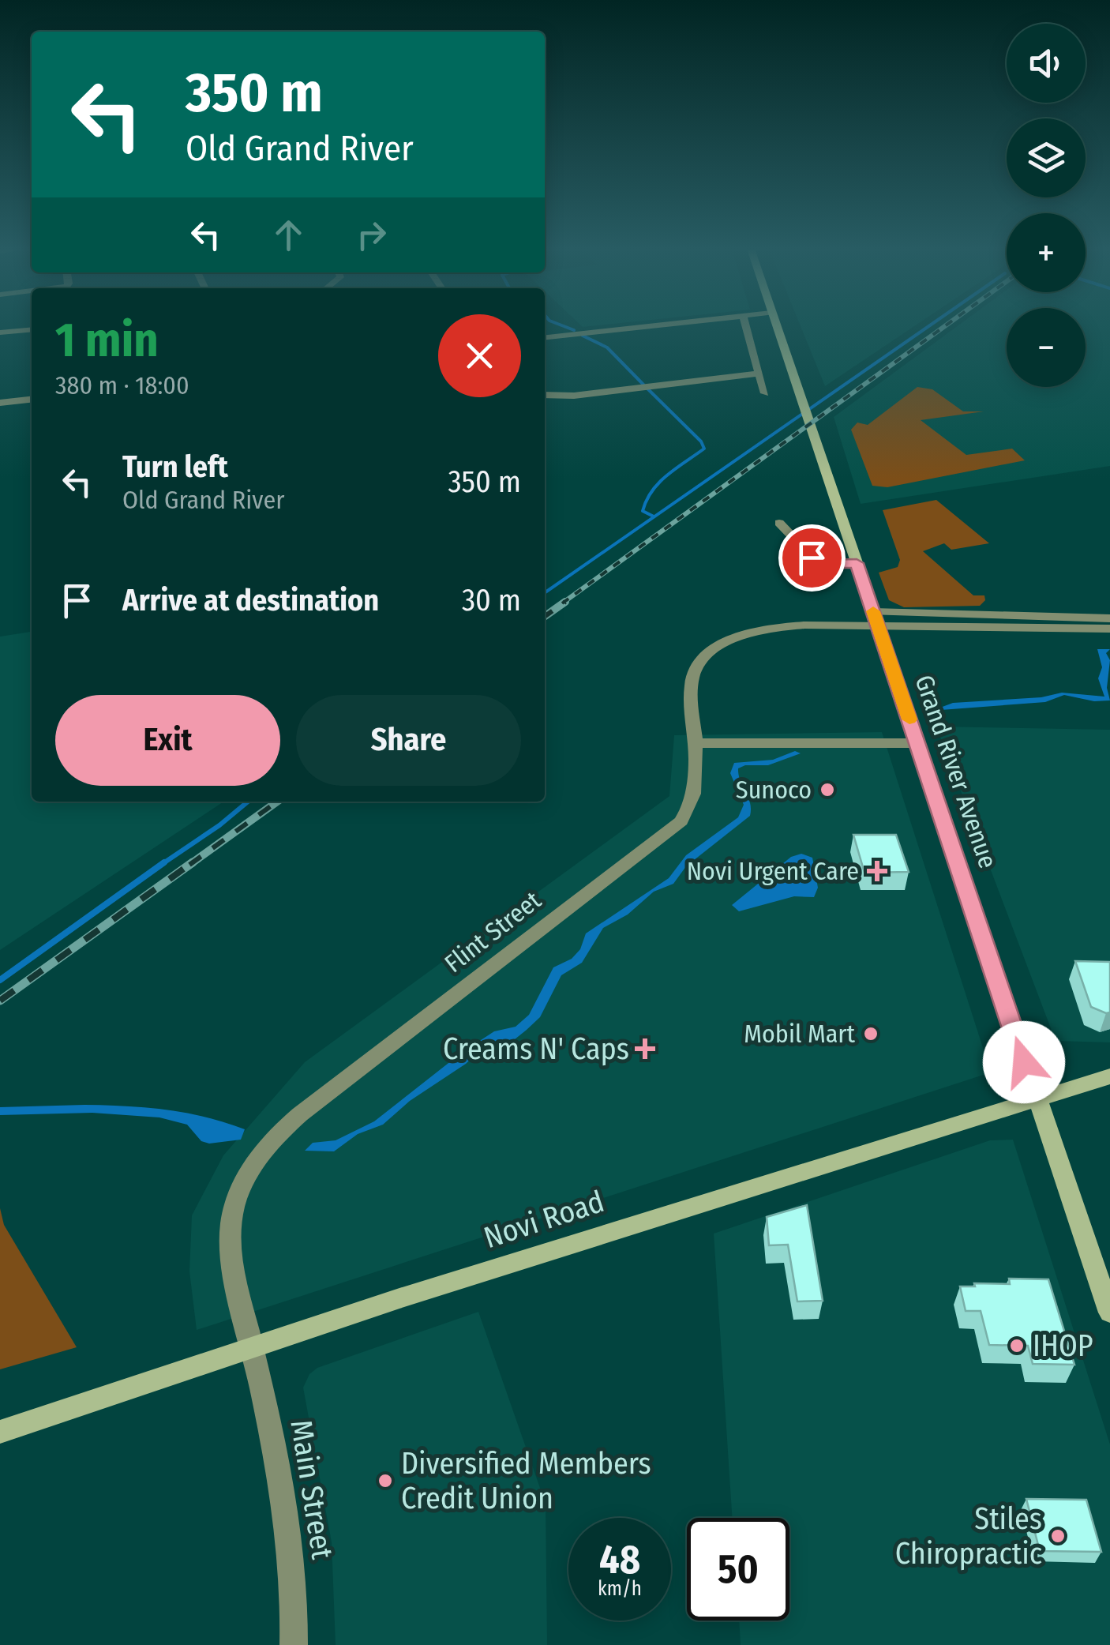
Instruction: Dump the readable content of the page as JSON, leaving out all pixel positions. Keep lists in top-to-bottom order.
{
  "streets": {
    "main road": ["Grand River Avenue", "Novi Road"],
    "street": ["Flint Street", "Main Street"]
  },
  "crossings": [
    ["Grand River Avenue", "Flint Street"],
    ["Grand River Avenue", "Novi Road"],
    ["Flint Street", "Novi Road"],
    ["Flint Street", "Main Street"],
    ["Novi Road", "Main Street"]
  ],
  "places": {
    "other": [
      "Sunoco",
      "Mobil Mart",
      "IHOP",
      "Diversified Members Credit Union",
      "Stiles Chiropractic"
    ],
    "health": ["Novi Urgent Care", "Creams N' Caps"]
  },
  "page": {
    "map_buttons": ["+", "−"],
    "turn": ["350 m", "Old Grand River"],
    "heading": ["1 min", "380 m · 18:00"],
    "list": [
      {
        "name": "Turn left",
        "note": "Old Grand River",
        "value": "350 m"
      },
      {
        "name": "Arrive at destination",
        "value": "30 m"
      }
    ],
    "buttons": ["Exit", "Share"],
    "speed": "48 km/h",
    "limit": "50"
  }
}
